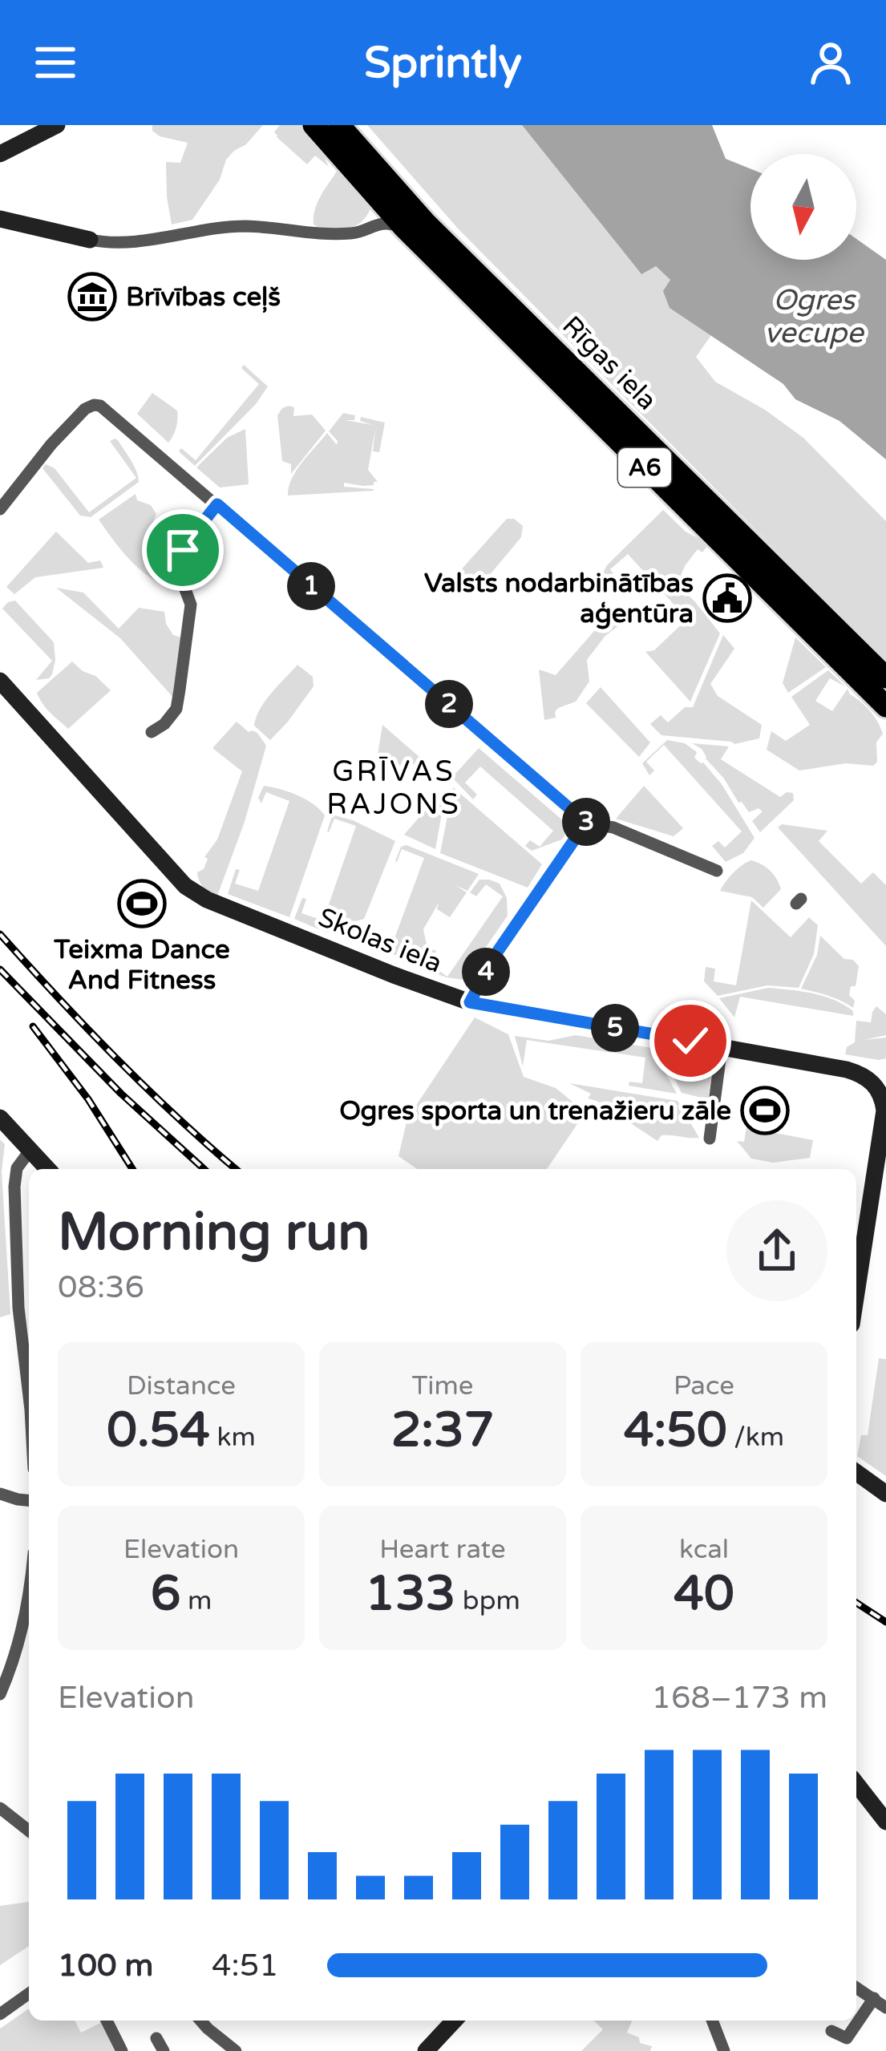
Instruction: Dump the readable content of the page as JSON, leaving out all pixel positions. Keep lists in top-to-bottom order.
{
  "streets": {
    "highway": ["Rīgas iela", "A6"],
    "main road": ["Skolas iela"]
  },
  "districts": ["GRĪVAS RAJONS"],
  "water": ["Ogres vecupe"],
  "places": {
    "museum": ["Brīvības ceļš"],
    "public building": ["Valsts nodarbinātības aģentūra"],
    "sports": ["Teixma Dance And Fitness", "Ogres sporta un trenažieru zāle"]
  },
  "north": "bottom",
  "page": {
    "header": "Sprintly",
    "pins": [
      "1",
      "2",
      "3",
      "4",
      "5"
    ],
    "heading": ["Morning run", "08:36"],
    "stats": [
      ["Distance", "0.54 km"],
      ["Time", "2:37"],
      ["Pace", "4:50 /km"],
      ["Elevation", "6 m"],
      ["Heart rate", "133 bpm"],
      ["kcal", "40"]
    ],
    "chart": ["Elevation", "168–173 m"],
    "list": [
      {
        "name": "100 m",
        "note": "4:51"
      }
    ]
  }
}
